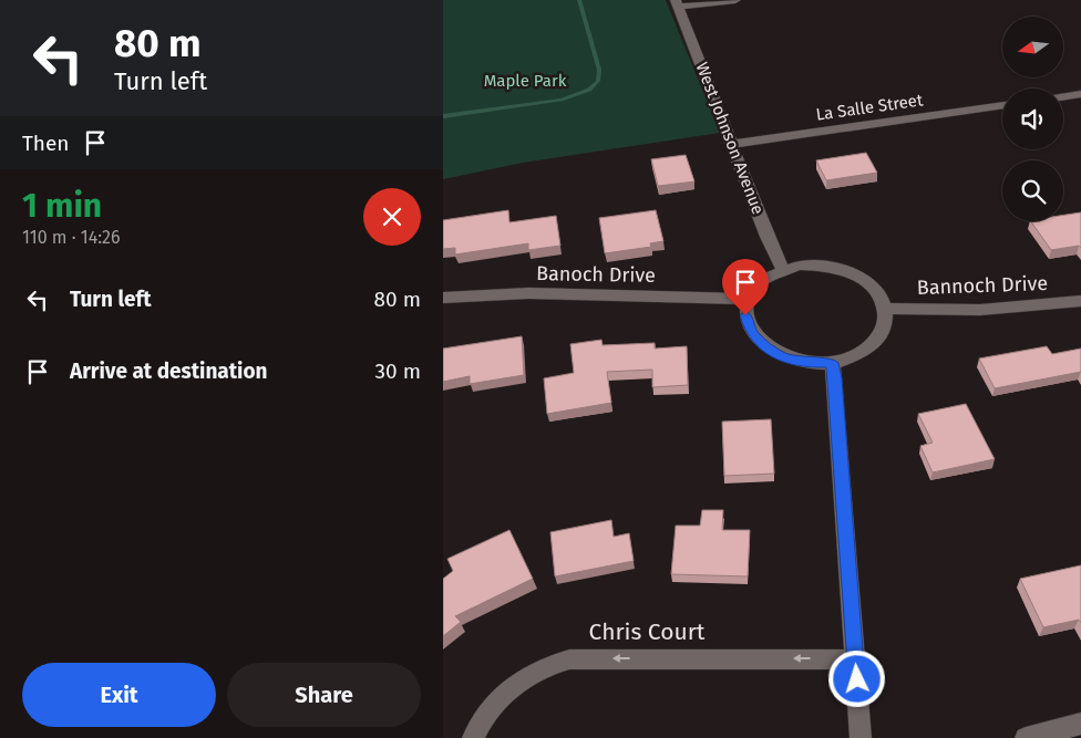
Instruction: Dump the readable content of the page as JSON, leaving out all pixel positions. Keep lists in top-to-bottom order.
{
  "streets": {
    "street": [
      "La Salle Street",
      "West Johnson Avenue",
      "Banoch Drive",
      "Bannoch Drive",
      "Chris Court"
    ]
  },
  "crossings": [
    ["La Salle Street", "West Johnson Avenue"],
    ["West Johnson Avenue", "Banoch Drive"],
    ["West Johnson Avenue", "Bannoch Drive"],
    ["Banoch Drive", "Bannoch Drive"]
  ],
  "one_way": ["Chris Court"],
  "parks": ["Maple Park"],
  "north": "left",
  "page": {
    "turn": ["80 m", "Turn left"],
    "then": "Then",
    "heading": ["1 min", "110 m · 14:26"],
    "list": [
      {
        "name": "Turn left",
        "value": "80 m"
      },
      {
        "name": "Arrive at destination",
        "value": "30 m"
      }
    ],
    "buttons": ["Exit", "Share"]
  }
}
